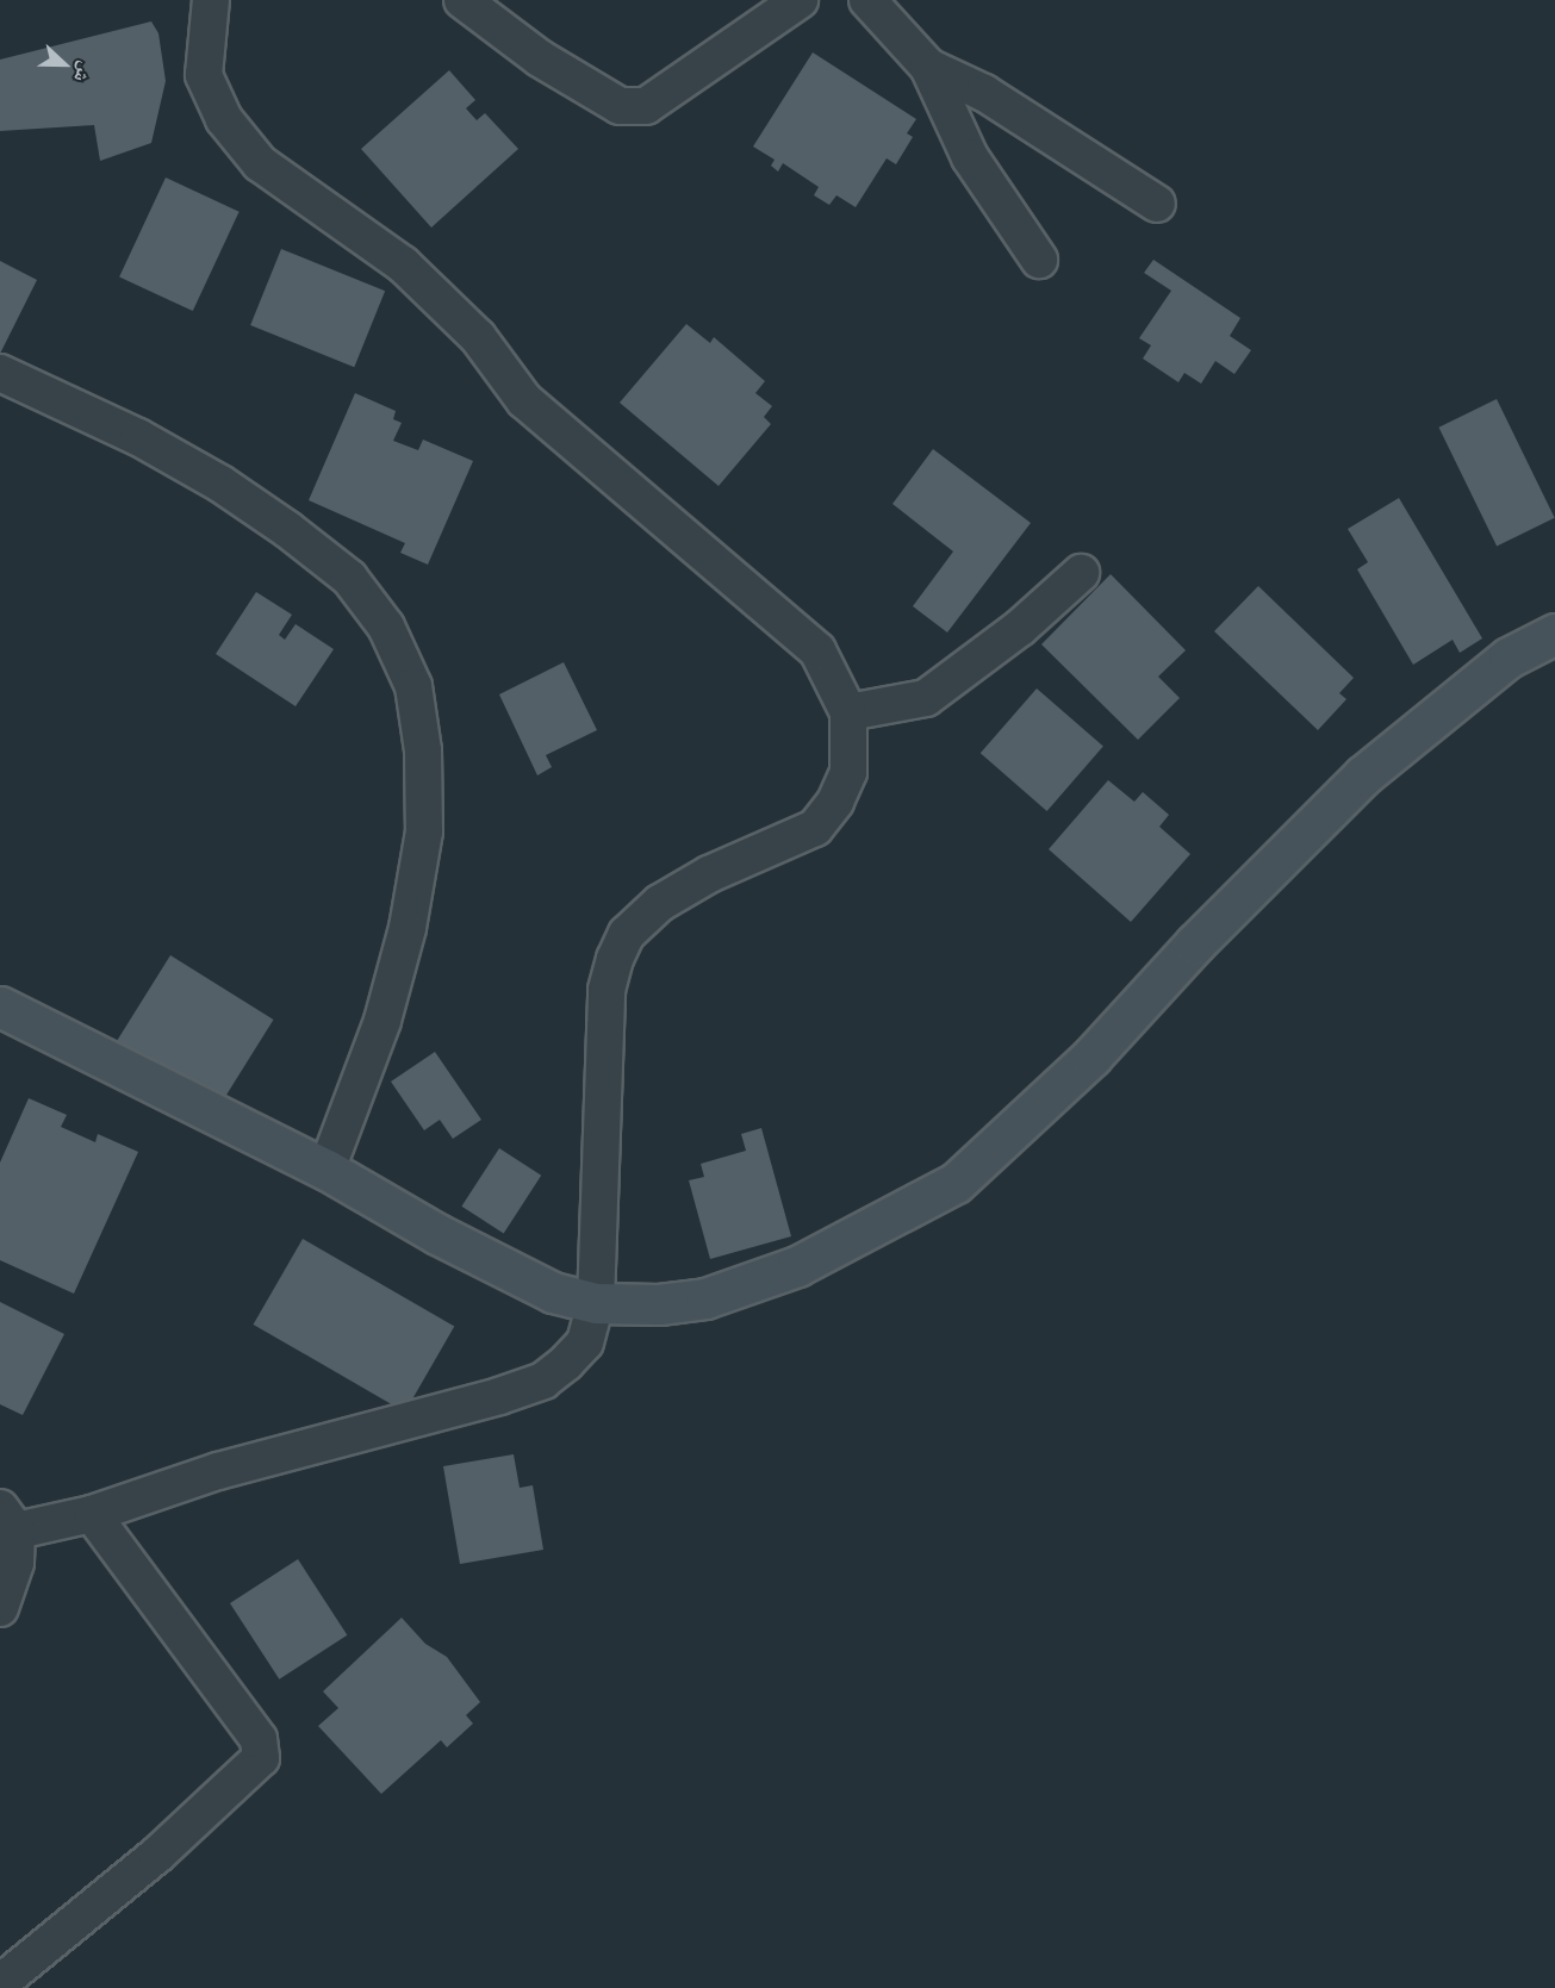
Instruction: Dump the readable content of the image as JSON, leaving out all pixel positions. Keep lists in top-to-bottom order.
{
  "north": "right"
}
